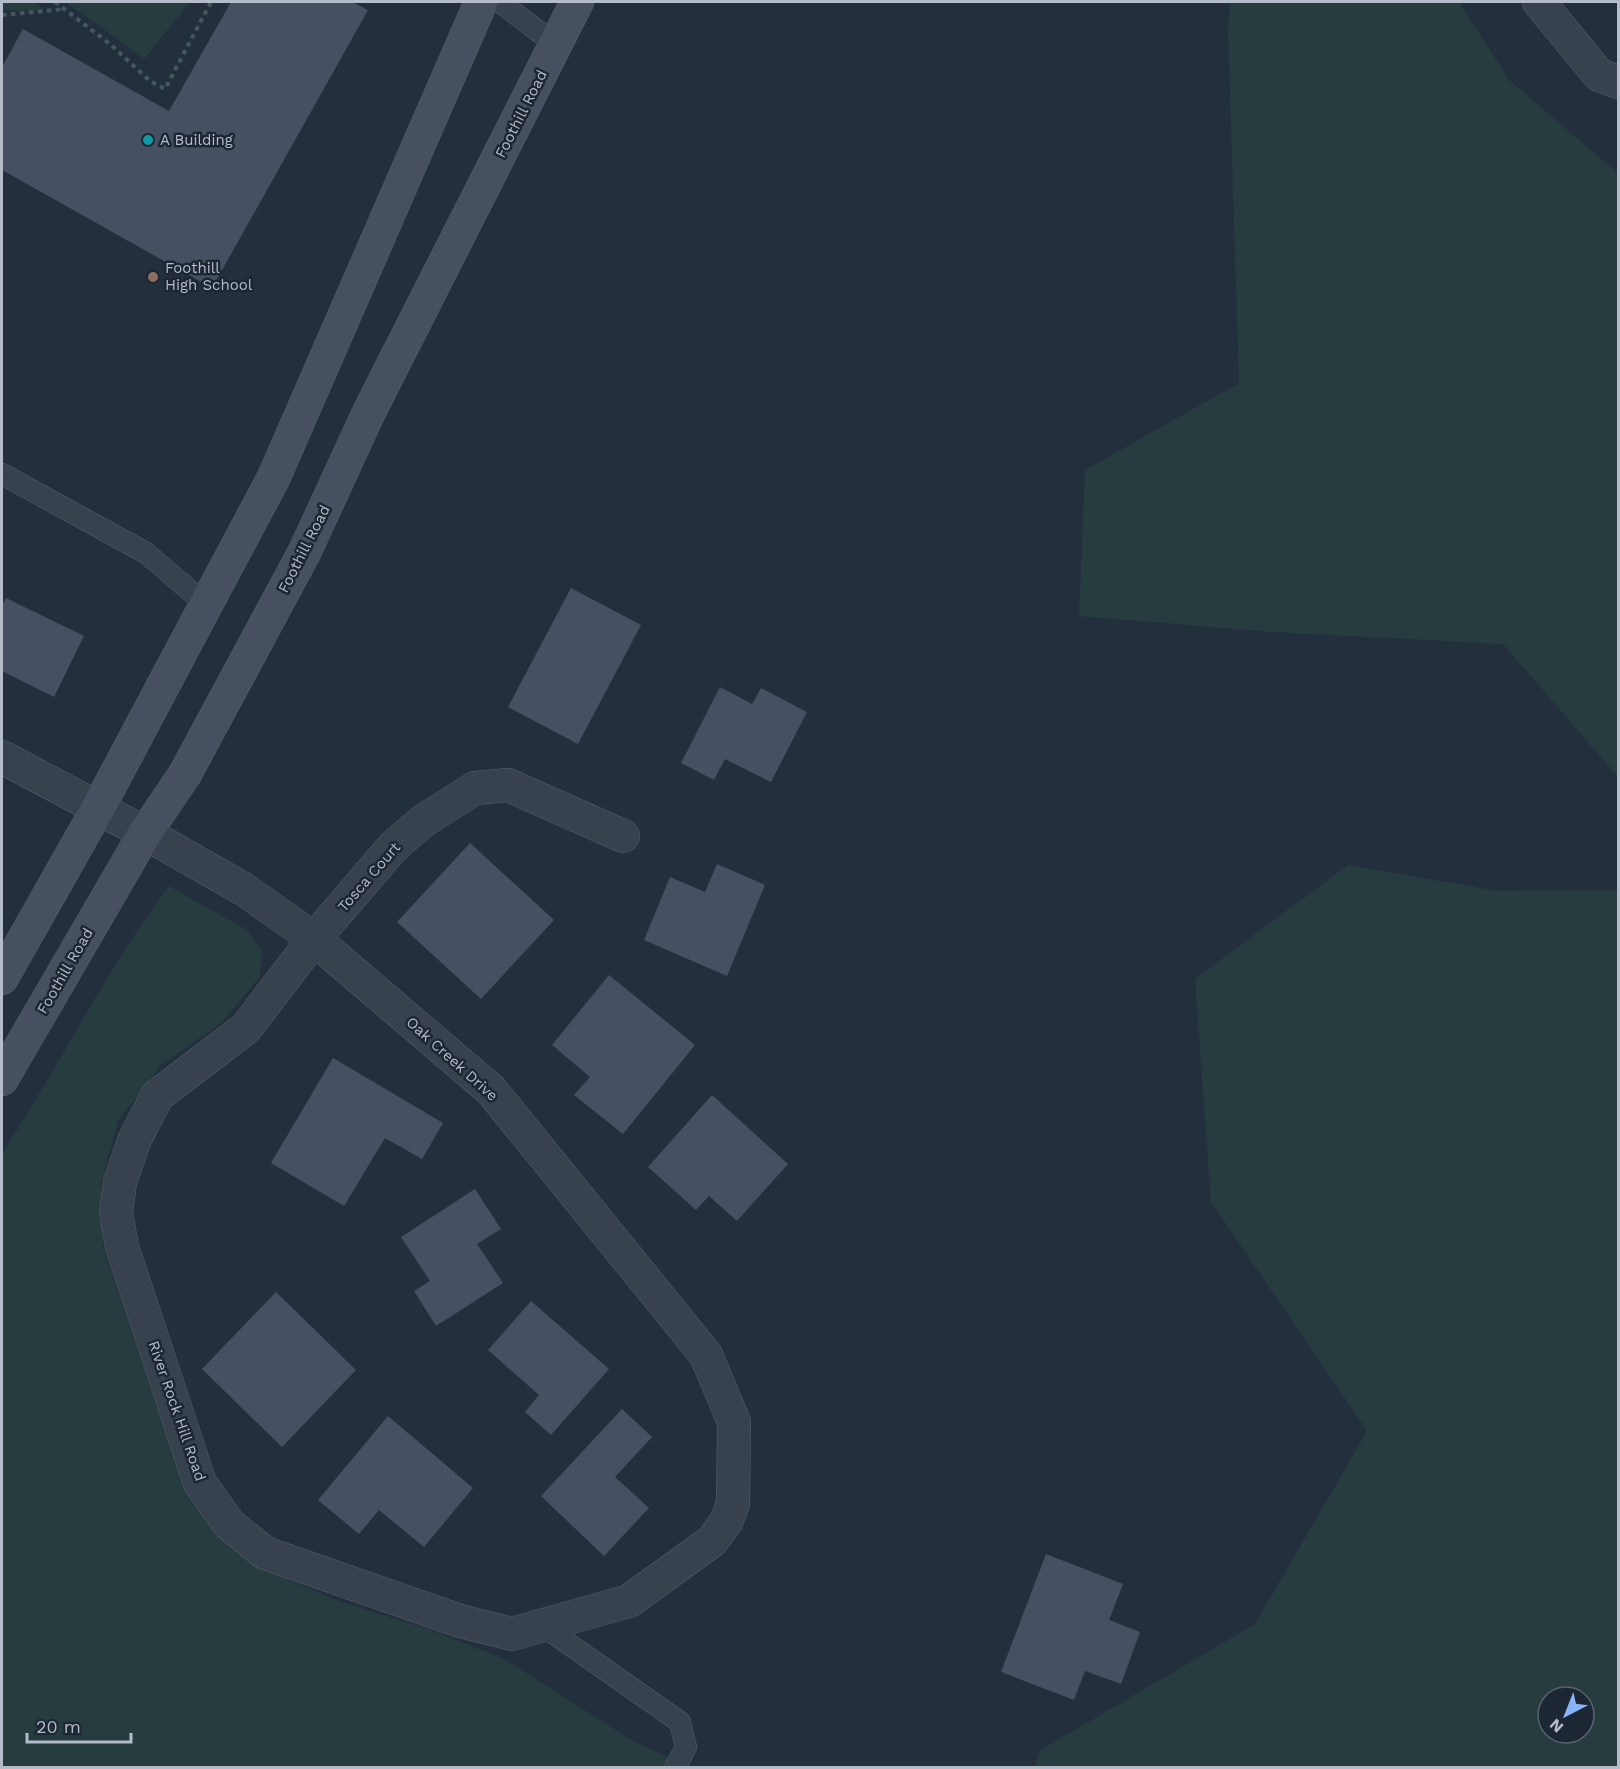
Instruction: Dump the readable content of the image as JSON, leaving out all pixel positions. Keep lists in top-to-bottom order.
{
  "streets": {
    "main road": ["Foothill Road"],
    "street": ["Tosca Court", "Oak Creek Drive", "River Rock Hill Road"]
  },
  "crossings": [
    ["Foothill Road", "Oak Creek Drive"],
    ["Tosca Court", "Oak Creek Drive"],
    ["Tosca Court", "River Rock Hill Road"],
    ["Oak Creek Drive", "River Rock Hill Road"]
  ],
  "places": ["A Building", "Foothill High School"],
  "scale_bar": "20 m",
  "north": "bottom left"
}
